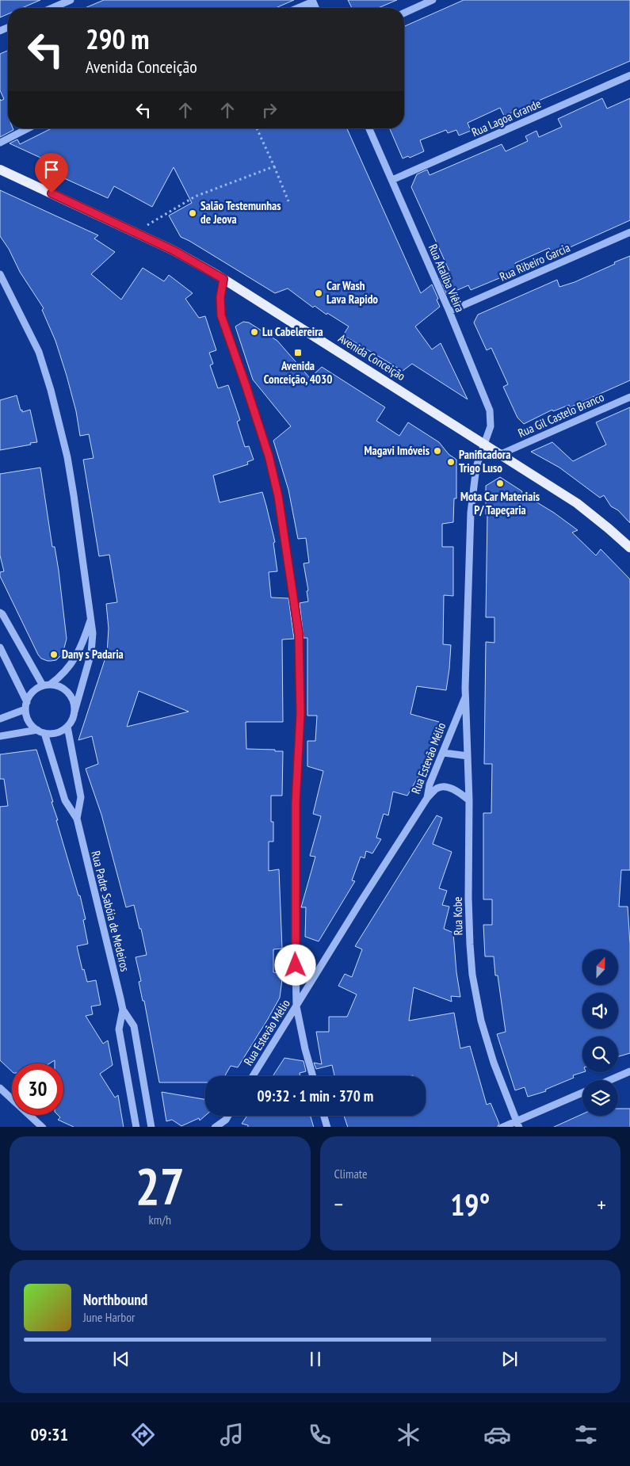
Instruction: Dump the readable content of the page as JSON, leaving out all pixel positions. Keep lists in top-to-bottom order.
{
  "streets": {
    "main road": ["Avenida Conceição"],
    "street": [
      "Rua Lagoa Grande",
      "Rua Ribeiro Garcia",
      "Rua Ataliba Viêira",
      "Rua Gil Castelo Branco",
      "Rua Estevão Mélio",
      "Rua Padre Sabóia de Medeiros",
      "Rua Kobe"
    ]
  },
  "crossings": [
    ["Rua Lagoa Grande", "Rua Ataliba Viêira"],
    ["Rua Ribeiro Garcia", "Rua Ataliba Viêira"],
    ["Rua Ataliba Viêira", "Avenida Conceição"],
    ["Rua Ataliba Viêira", "Rua Estevão Mélio"],
    ["Avenida Conceição", "Rua Gil Castelo Branco"],
    ["Avenida Conceição", "Rua Estevão Mélio"],
    ["Rua Estevão Mélio", "Rua Kobe"]
  ],
  "places": {
    "other": [
      "Salão Testemunhas de Jeova",
      "Car Wash Lava Rapido",
      "Lu Cabelereira",
      "Magavi Imóveis",
      "Panificadora Trigo Luso",
      "Mota Car Materiais P/ Tapeçaria",
      "Dany s Padaria"
    ],
    "transit": ["Avenida Conceição, 4030"]
  },
  "north": "top",
  "page": {
    "turn": ["290 m", "Avenida Conceição"],
    "limit": "30",
    "trip": "09:32 · 1 min · 370 m",
    "tile": [
      ["27", "km/h"],
      "Climate"
    ],
    "heat": ["−", "19°", "+"],
    "song": ["Northbound", "June Harbor"],
    "tabs": "09:31"
  }
}
